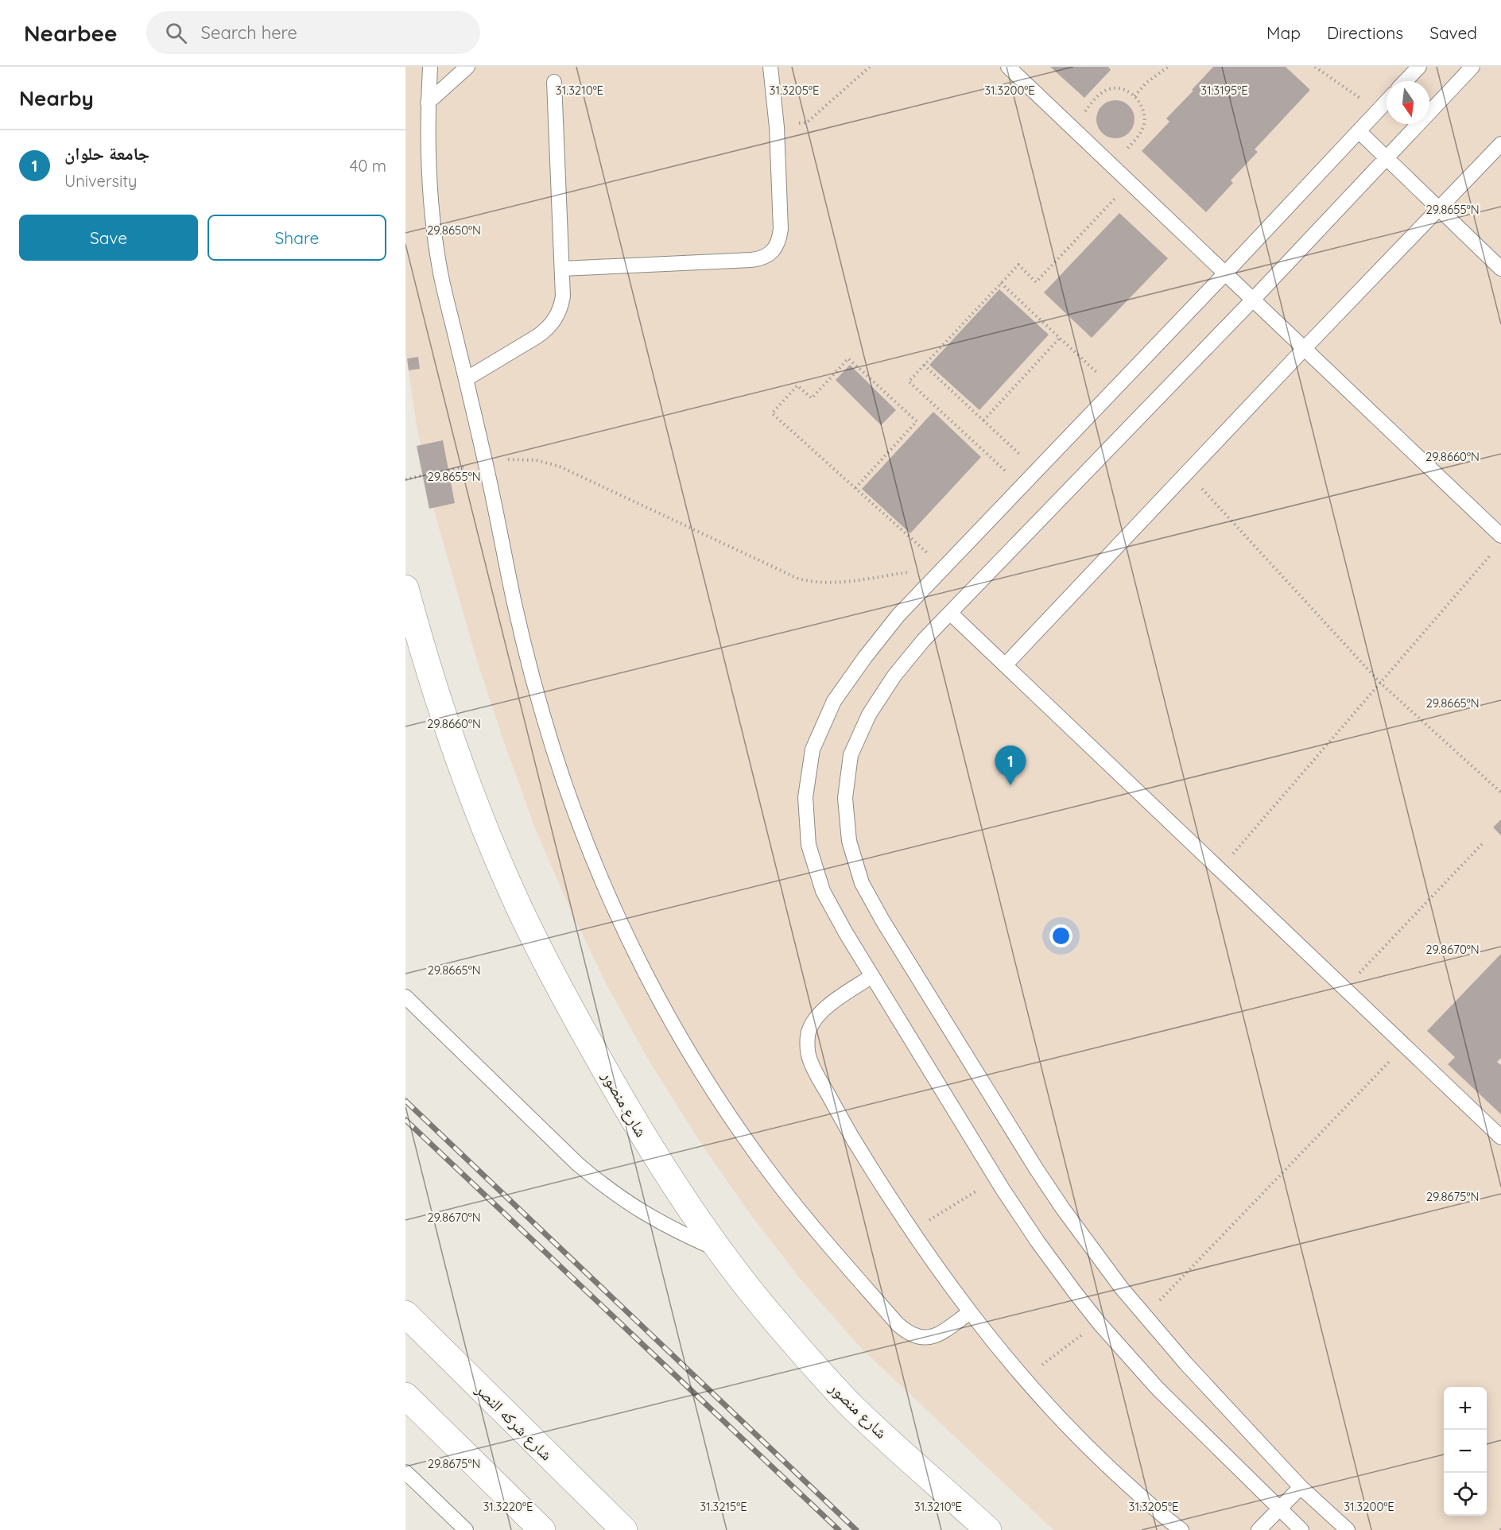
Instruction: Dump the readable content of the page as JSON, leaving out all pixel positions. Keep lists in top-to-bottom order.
{
  "streets": {
    "street": ["شارع منصور", "شارع شركه النصر"]
  },
  "north": "bottom",
  "page": {
    "header": "Nearbee",
    "search": "Search here",
    "nav": ["Map", "Directions", "Saved"],
    "heading": "Nearby",
    "list": [
      {
        "mark": "1",
        "name": "جامعة حلوان",
        "note": "University",
        "value": "40 m"
      }
    ],
    "buttons": ["Save", "Share"],
    "pins": "1",
    "map_buttons": ["+", "−"]
  },
  "coordinates": [
    "31.3195°E",
    "31.3210°E",
    "31.3205°E",
    "31.3200°E",
    "29.8655°N",
    "29.8650°N",
    "29.8660°N",
    "29.8665°N",
    "29.8670°N",
    "29.8675°N",
    "31.3220°E",
    "31.3215°E"
  ]
}
